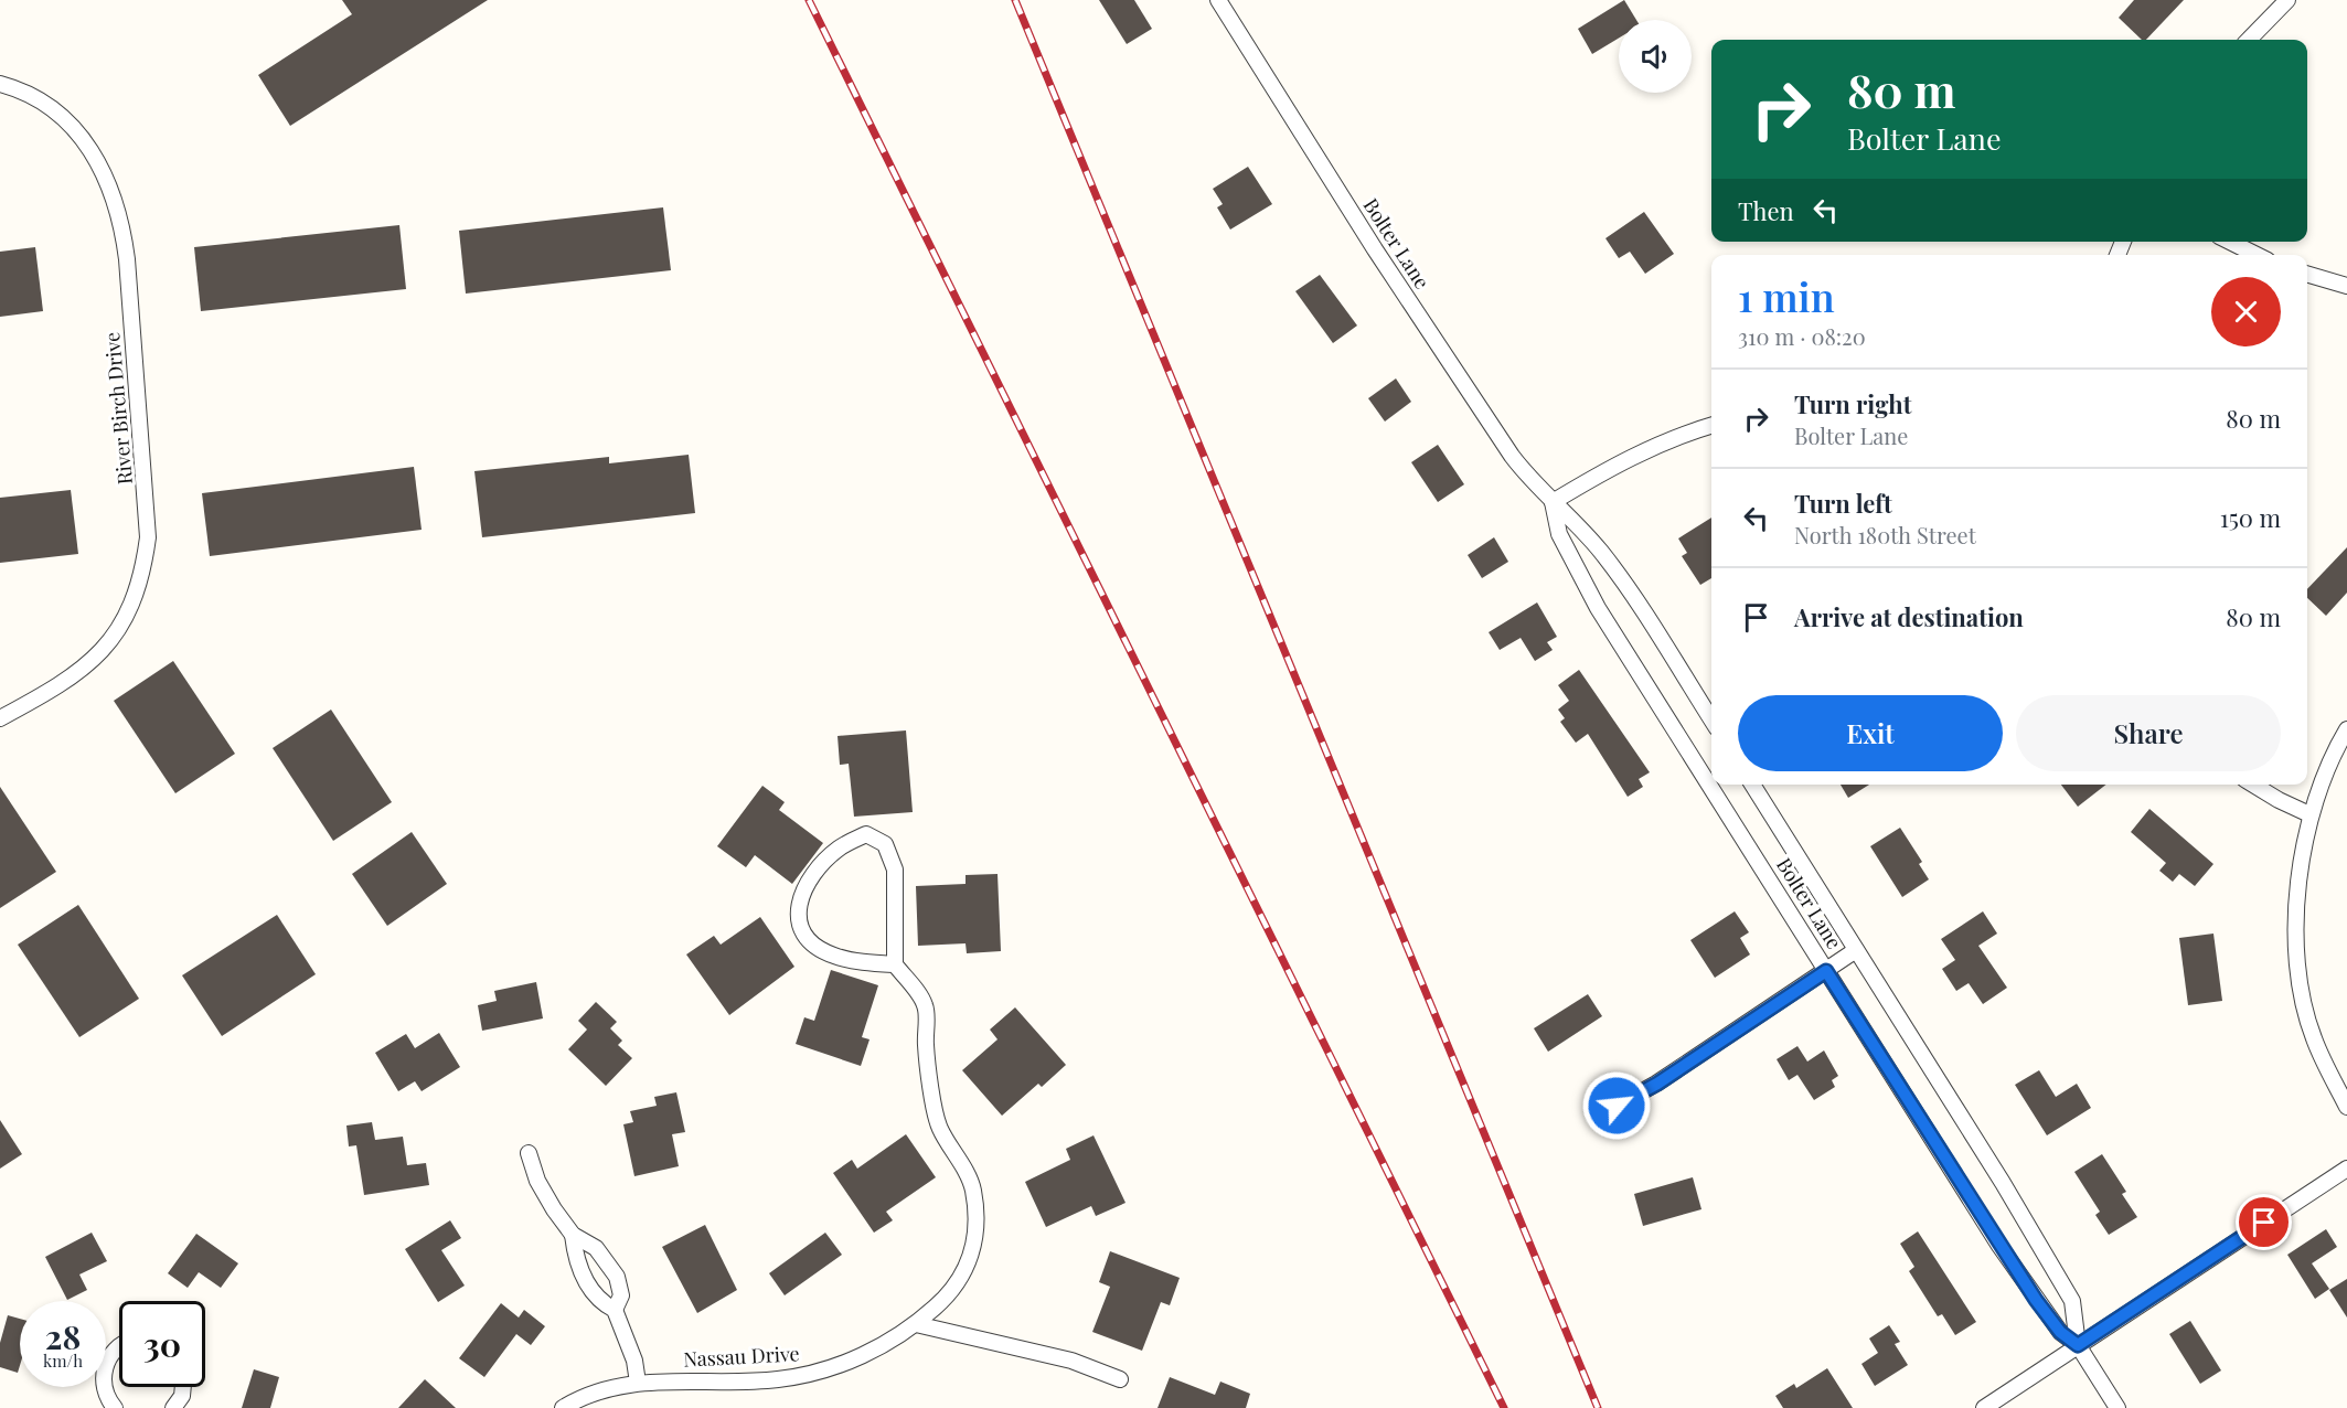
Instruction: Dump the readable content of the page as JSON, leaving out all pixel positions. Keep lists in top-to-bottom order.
{
  "streets": {
    "street": ["Bolter Lane", "River Birch Drive", "Nassau Drive"]
  },
  "page": {
    "turn": ["80 m", "Bolter Lane"],
    "then": "Then",
    "heading": ["1 min", "310 m · 08:20"],
    "list": [
      {
        "name": "Turn right",
        "note": "Bolter Lane",
        "value": "80 m"
      },
      {
        "name": "Turn left",
        "note": "North 180th Street",
        "value": "150 m"
      },
      {
        "name": "Arrive at destination",
        "value": "80 m"
      }
    ],
    "buttons": ["Exit", "Share"],
    "speed": "28 km/h",
    "limit": "30"
  }
}
